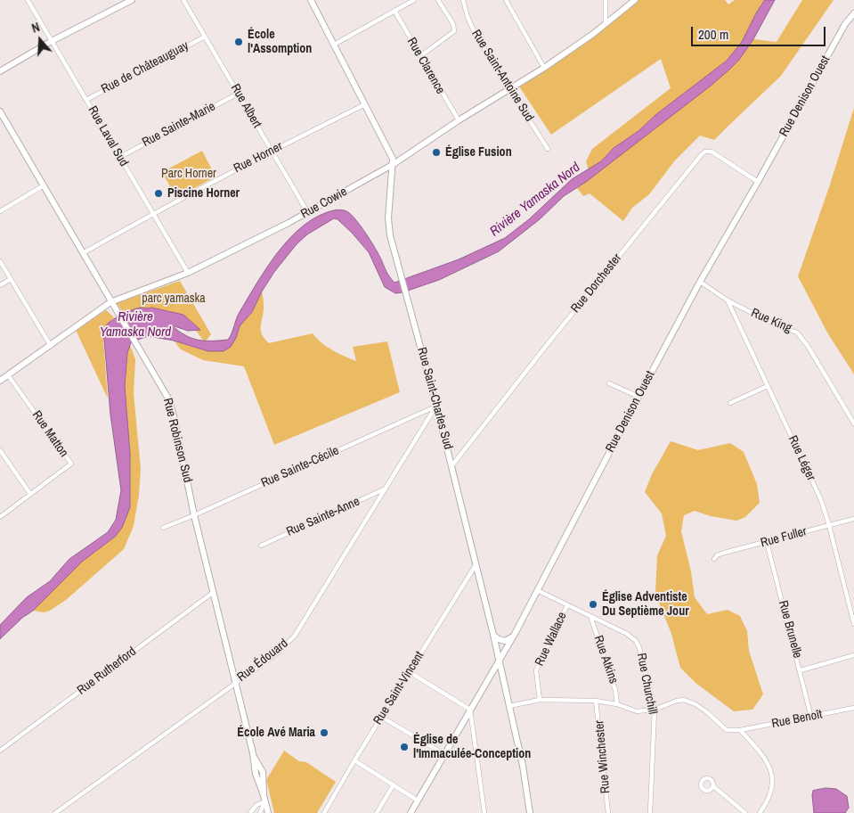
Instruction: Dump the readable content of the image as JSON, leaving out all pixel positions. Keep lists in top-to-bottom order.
{
  "streets": {
    "street": [
      "Rue Clarence",
      "Rue de Châteauguay",
      "Rue Saint-Antoine Sud",
      "Rue Denison Ouest",
      "Rue Albert",
      "Rue Sainte-Marie",
      "Rue Laval Sud",
      "Rue Horner",
      "Rue Cowie",
      "Rue Dorchester",
      "Rue King",
      "Rue Saint-Charles Sud",
      "Rue Matton",
      "Rue Robinson Sud",
      "Rue Léger",
      "Rue Sainte-Cécile",
      "Rue Sainte-Anne",
      "Rue Fuller",
      "Rue Brunelle",
      "Rue Wallace",
      "Rue Atkins",
      "Rue Édouard",
      "Rue Rutherford",
      "Rue Churchill",
      "Rue Saint-Vincent",
      "Rue Benoît",
      "Rue Winchester"
    ]
  },
  "crossings": [
    ["Rue Clarence", "Rue Cowie"],
    ["Rue de Châteauguay", "Rue Albert"],
    ["Rue de Châteauguay", "Rue Laval Sud"],
    ["Rue Saint-Antoine Sud", "Rue Cowie"],
    ["Rue Denison Ouest", "Rue Dorchester"],
    ["Rue Denison Ouest", "Rue King"],
    ["Rue Denison Ouest", "Rue Saint-Charles Sud"],
    ["Rue Denison Ouest", "Rue Churchill"],
    ["Rue Albert", "Rue Sainte-Marie"],
    ["Rue Albert", "Rue Horner"],
    ["Rue Albert", "Rue Cowie"],
    ["Rue Sainte-Marie", "Rue Laval Sud"],
    ["Rue Laval Sud", "Rue Horner"],
    ["Rue Laval Sud", "Rue Cowie"],
    ["Rue Horner", "Rue Saint-Charles Sud"],
    ["Rue Horner", "Rue Robinson Sud"],
    ["Rue Cowie", "Rue Saint-Charles Sud"],
    ["Rue Cowie", "Rue Matton"],
    ["Rue Cowie", "Rue Robinson Sud"],
    ["Rue Dorchester", "Rue Saint-Charles Sud"],
    ["Rue King", "Rue Léger"],
    ["Rue Saint-Charles Sud", "Rue Sainte-Cécile"],
    ["Rue Saint-Charles Sud", "Rue Édouard"],
    ["Rue Saint-Charles Sud", "Rue Saint-Vincent"],
    ["Rue Robinson Sud", "Rue Sainte-Cécile"],
    ["Rue Robinson Sud", "Rue Édouard"],
    ["Rue Robinson Sud", "Rue Rutherford"],
    ["Rue Léger", "Rue Fuller"],
    ["Rue Sainte-Cécile", "Rue Édouard"],
    ["Rue Sainte-Anne", "Rue Édouard"],
    ["Rue Fuller", "Rue Brunelle"],
    ["Rue Brunelle", "Rue Benoît"],
    ["Rue Wallace", "Rue Churchill"],
    ["Rue Atkins", "Rue Churchill"]
  ],
  "water": ["Rivière Yamaska Nord"],
  "parks": ["Parc Horner", "parc yamaska"],
  "places": [
    "École l'Assomption",
    "Église Fusion",
    "Piscine Horner",
    "Église Adventiste Du Septième Jour",
    "École Avé Maria",
    "Église de l'Immaculée-Conception"
  ],
  "scale_bar": "200 m",
  "north": "top"
}
